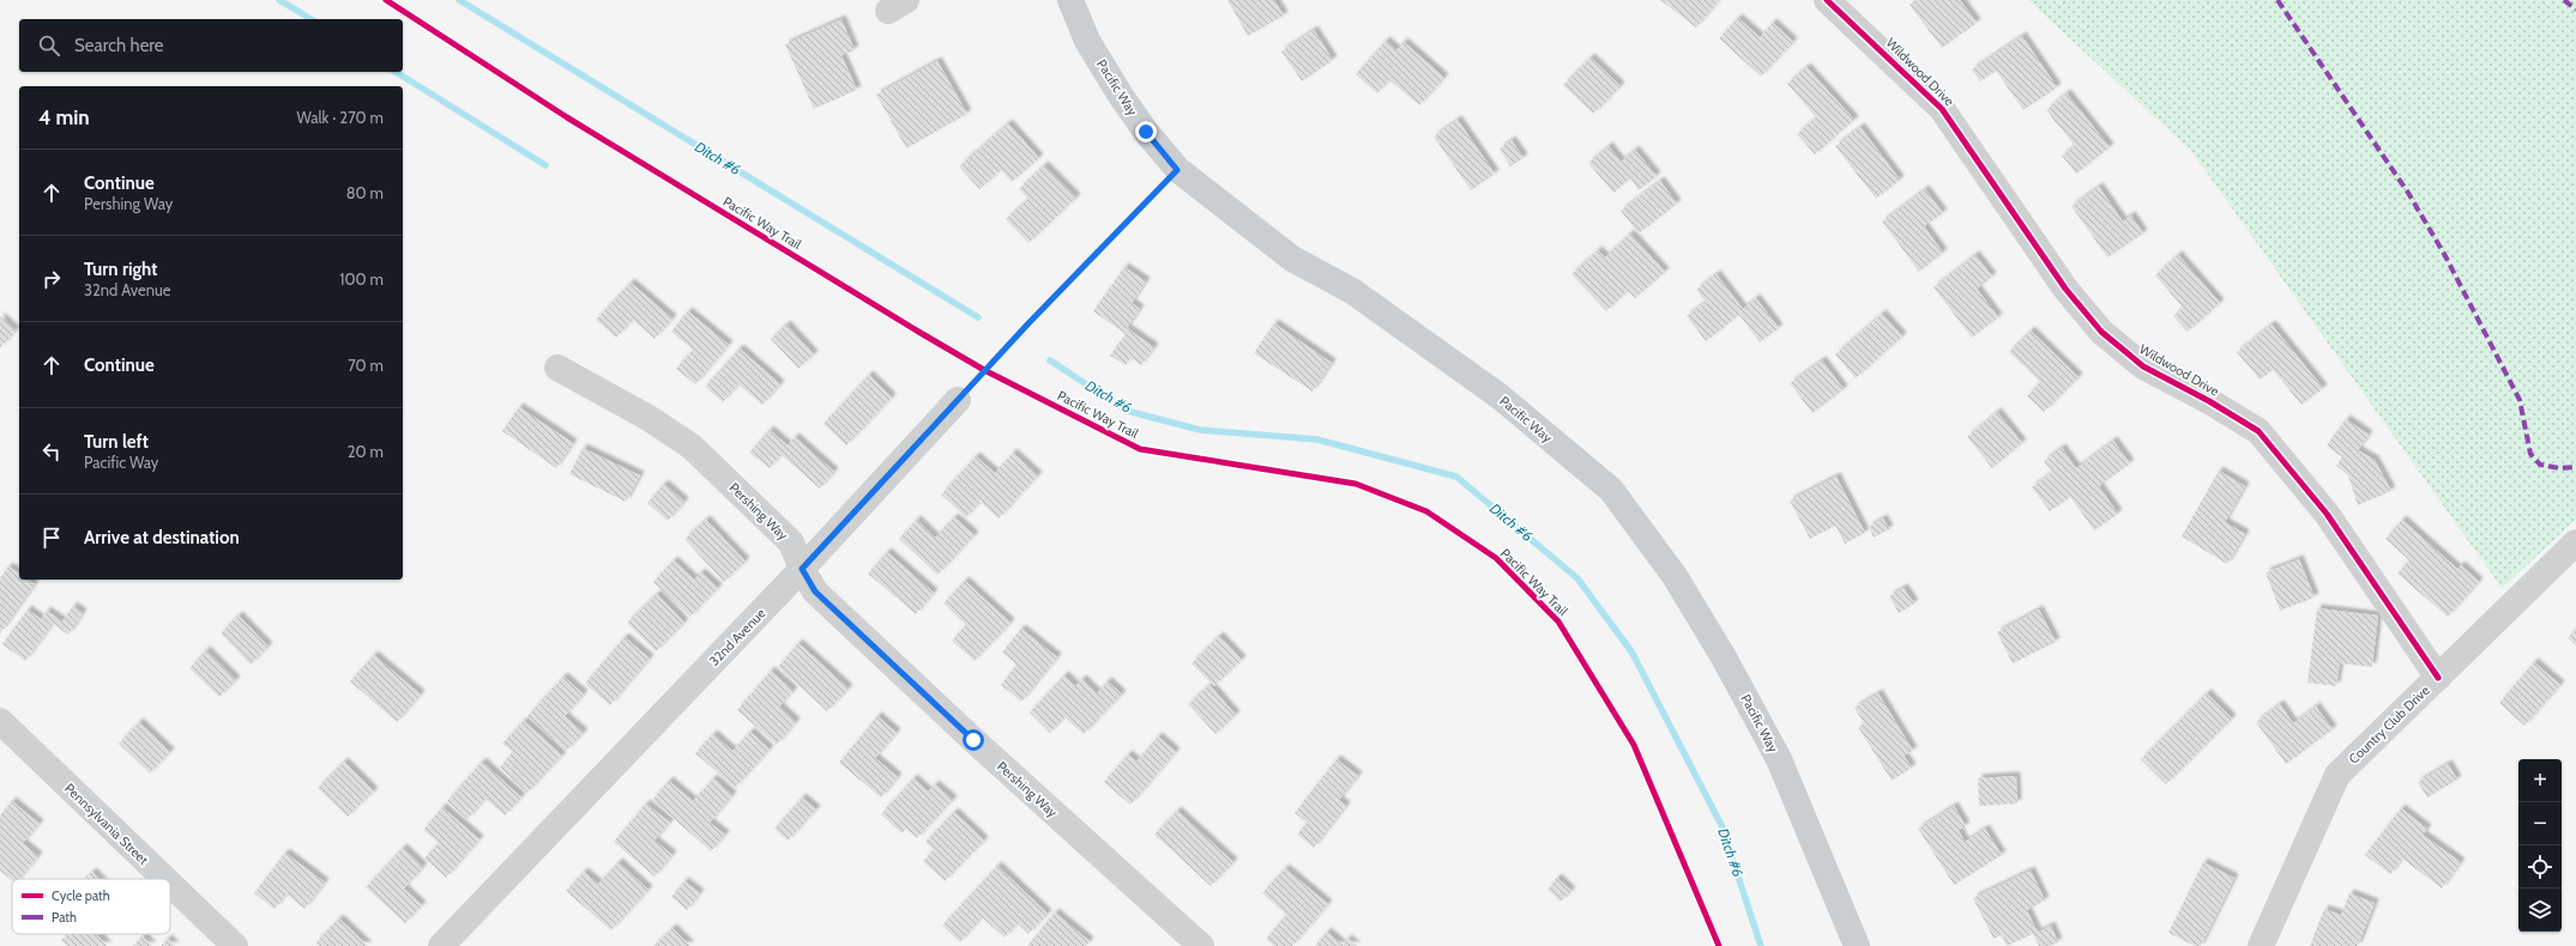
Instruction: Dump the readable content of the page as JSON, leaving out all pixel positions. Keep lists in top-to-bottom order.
{
  "streets": {
    "main road": ["Pacific Way"],
    "street": [
      "Wildwood Drive",
      "Pershing Way",
      "32nd Avenue",
      "Country Club Drive",
      "Pennsylvania Street"
    ],
    "cycle path": ["Pacific Way Trail"]
  },
  "crossings": [
    ["Wildwood Drive", "Country Club Drive"],
    ["Pershing Way", "32nd Avenue"]
  ],
  "water": ["Ditch #6"],
  "legend": ["Cycle path", "Path"],
  "page": {
    "search": "Search here",
    "heading": ["4 min", "Walk · 270 m"],
    "list": [
      ["Continue", "Pershing Way", "80 m"],
      ["Turn right", "32nd Avenue", "100 m"],
      ["Continue", "70 m"],
      ["Turn left", "Pacific Way", "20 m"],
      "Arrive at destination"
    ],
    "map_buttons": ["+", "−"]
  }
}
